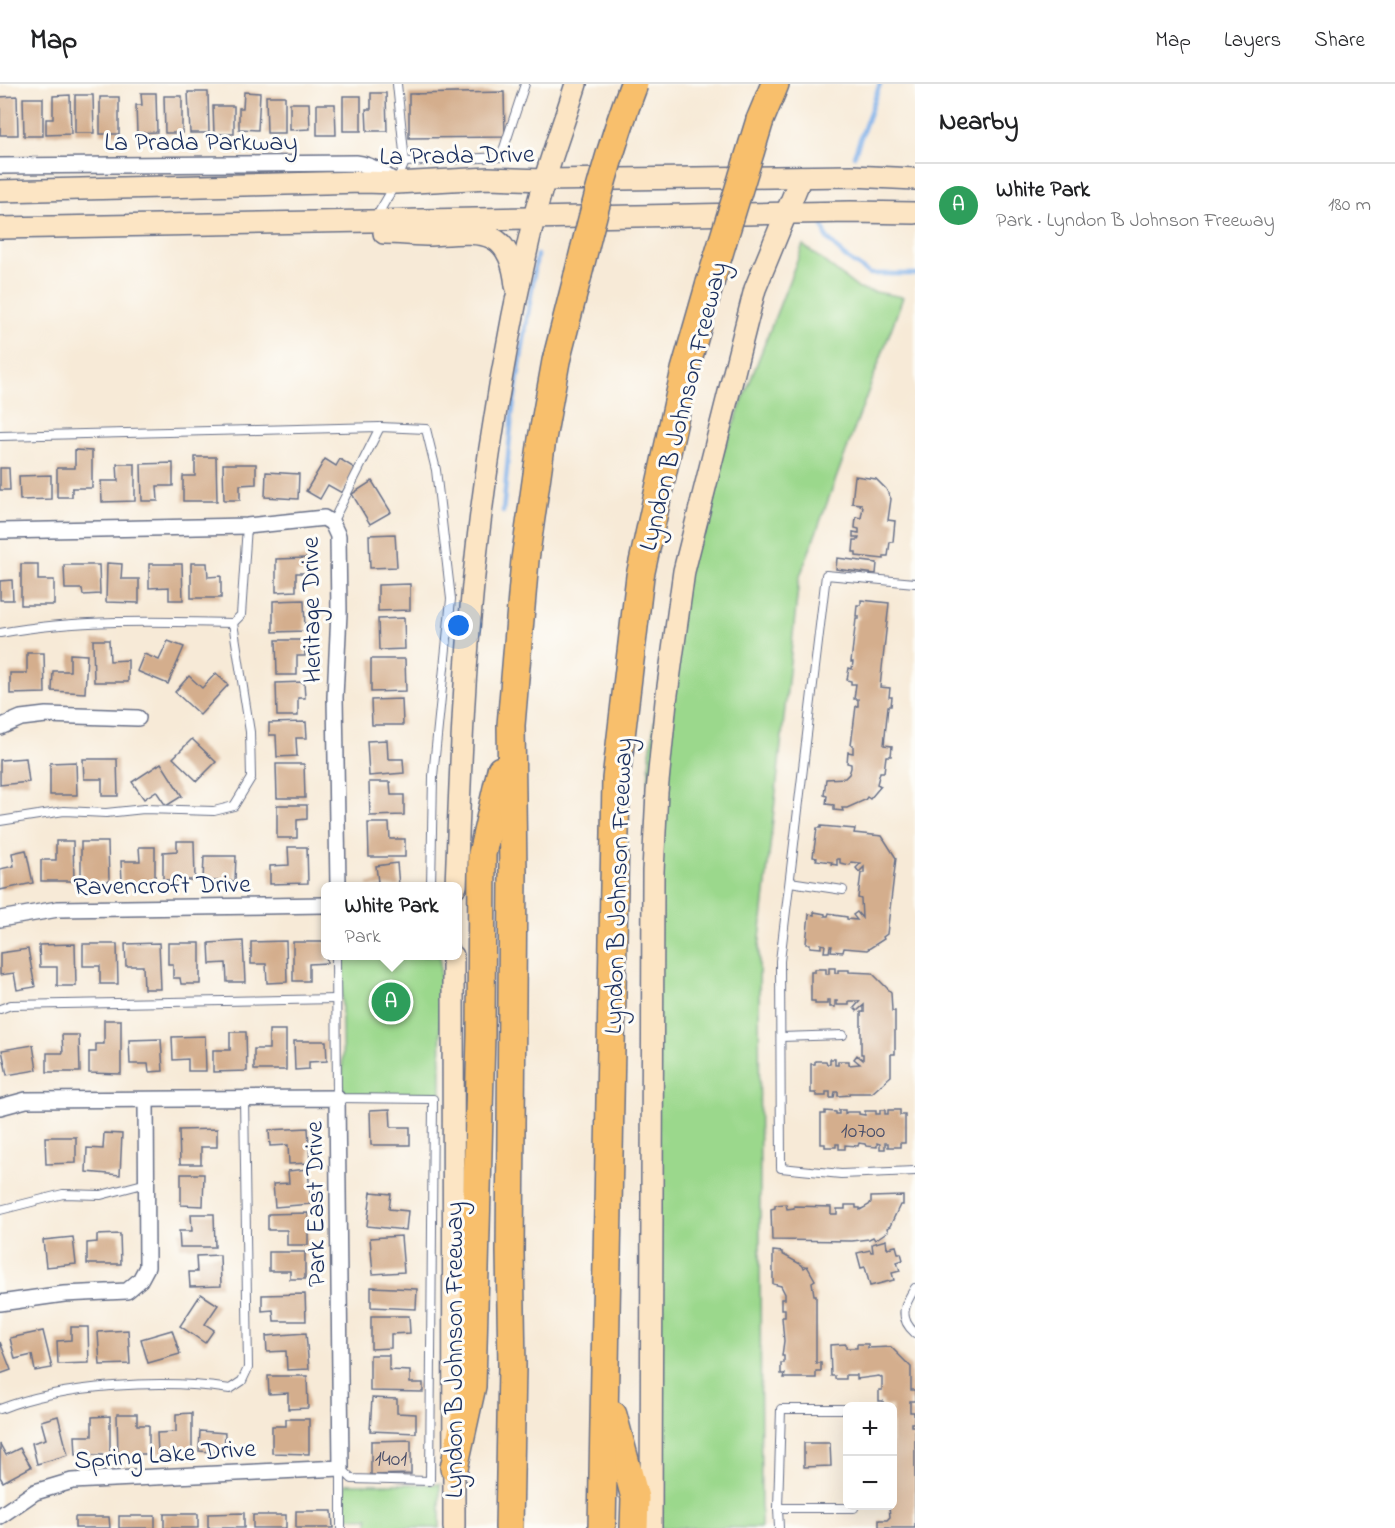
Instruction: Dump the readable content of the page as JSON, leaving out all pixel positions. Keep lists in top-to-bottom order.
{
  "streets": {
    "highway": ["Lyndon B Johnson Freeway"],
    "main road": ["La Prada Drive"],
    "street": [
      "La Prada Parkway",
      "Heritage Drive",
      "Ravencroft Drive",
      "Park East Drive",
      "Spring Lake Drive"
    ]
  },
  "crossings": [
    ["La Prada Parkway", "La Prada Drive"],
    ["La Prada Drive", "Lyndon B Johnson Freeway"],
    ["Park East Drive", "Spring Lake Drive"]
  ],
  "house_numbers": ["10700", "1401"],
  "page": {
    "header": "Map",
    "nav": ["Map", "Layers", "Share"],
    "heading": "Nearby",
    "list": [
      {
        "mark": "A",
        "name": "White Park",
        "note": "Park · Lyndon B Johnson Freeway",
        "value": "180 m"
      }
    ],
    "popup": ["White Park", "Park"],
    "pins": "A",
    "map_buttons": ["+", "−"]
  }
}
